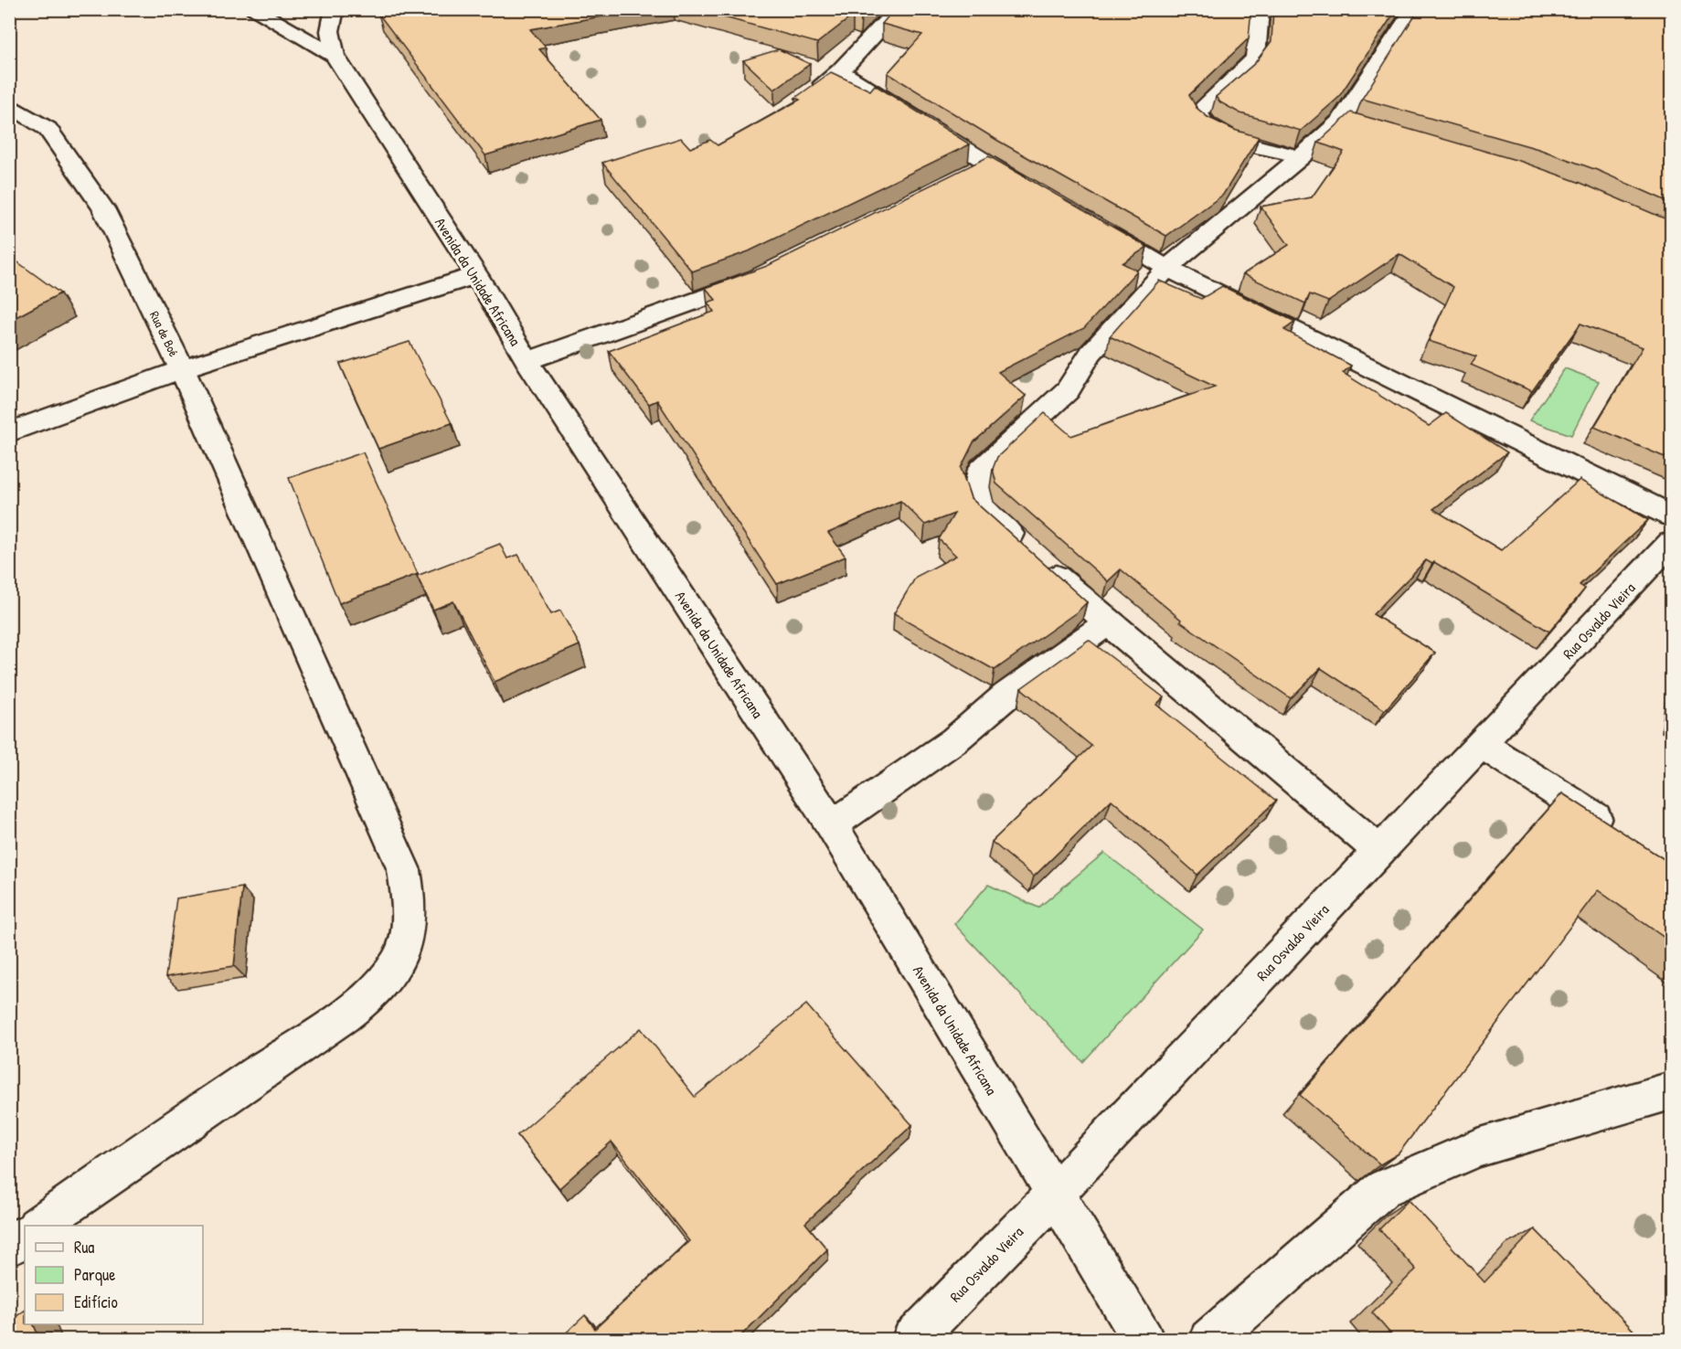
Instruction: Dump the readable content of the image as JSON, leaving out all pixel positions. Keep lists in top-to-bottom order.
{
  "streets": {
    "street": ["Avenida da Unidade Africana", "Rua de Boé", "Rua Osvaldo Vieira"]
  },
  "crossings": [
    ["Avenida da Unidade Africana", "Rua de Boé"],
    ["Avenida da Unidade Africana", "Rua Osvaldo Vieira"]
  ],
  "legend": ["Rua", "Parque", "Edifício"]
}
